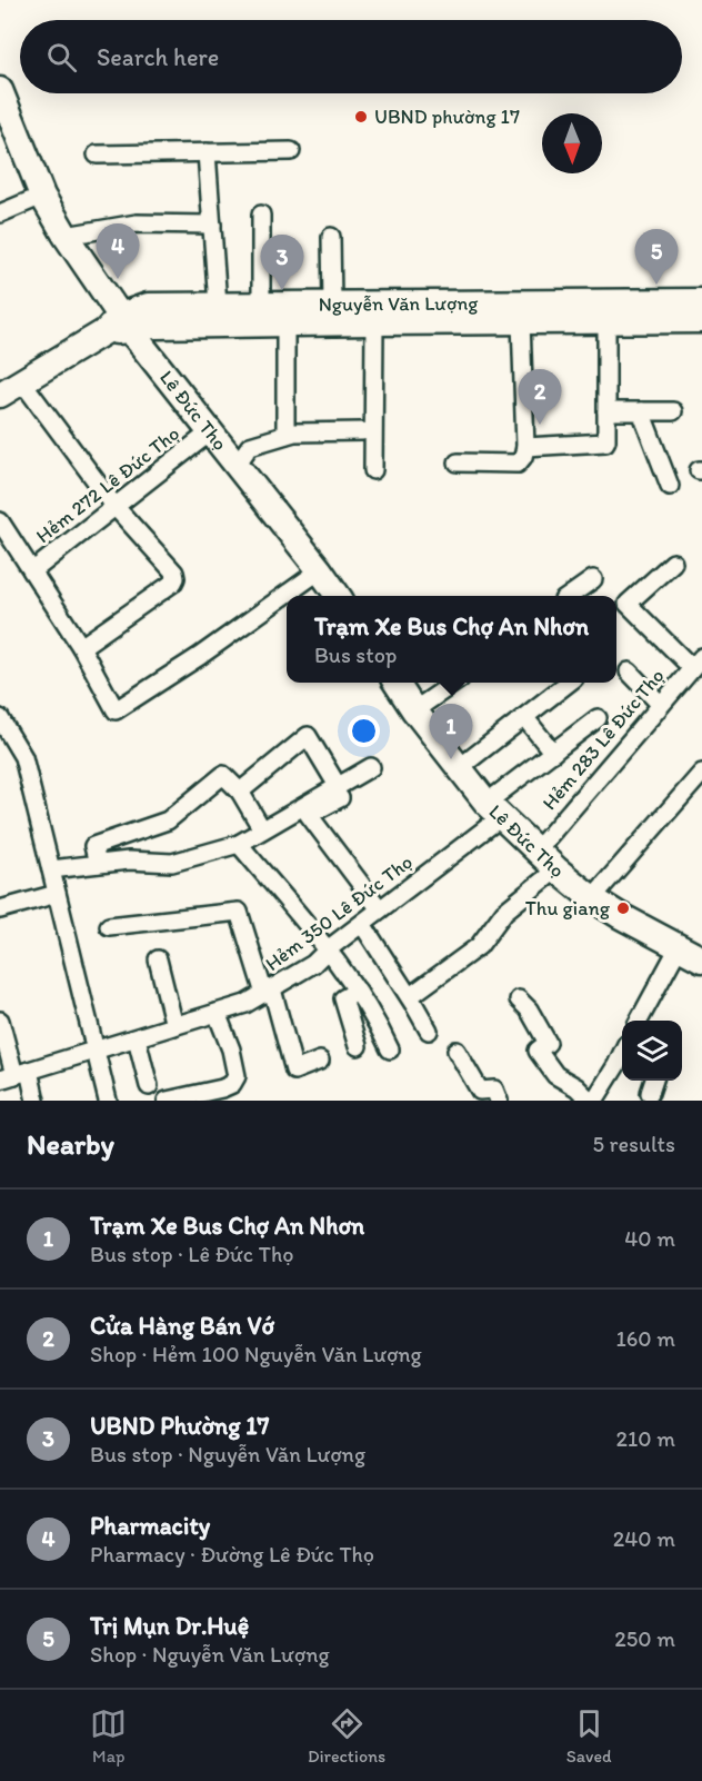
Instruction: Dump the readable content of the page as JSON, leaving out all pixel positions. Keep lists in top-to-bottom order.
{
  "streets": {
    "street": [
      "Nguyễn Văn Lượng",
      "Lê Đức Thọ",
      "Hẻm 272 Lê Đức Thọ",
      "Hẻm 283 Lê Đức Thọ",
      "Hẻm 350 Lê Đức Thọ"
    ]
  },
  "crossings": [
    ["Nguyễn Văn Lượng", "Lê Đức Thọ"],
    ["Lê Đức Thọ", "Hẻm 272 Lê Đức Thọ"],
    ["Lê Đức Thọ", "Hẻm 283 Lê Đức Thọ"],
    ["Lê Đức Thọ", "Hẻm 350 Lê Đức Thọ"]
  ],
  "places": ["UBND phường 17", "Thu giang"],
  "north": "bottom",
  "page": {
    "search": "Search here",
    "pins": [
      "4",
      "5",
      "3",
      "2",
      "1"
    ],
    "popup": ["Trạm Xe Bus Chợ An Nhơn", "Bus stop"],
    "heading": ["Nearby", "5 results"],
    "list": [
      {
        "mark": "1",
        "name": "Trạm Xe Bus Chợ An Nhơn",
        "note": "Bus stop · Lê Đức Thọ",
        "value": "40 m"
      },
      {
        "mark": "2",
        "name": "Cửa Hàng Bán Vớ",
        "note": "Shop · Hẻm 100 Nguyễn Văn Lượng",
        "value": "160 m"
      },
      {
        "mark": "3",
        "name": "UBND Phường 17",
        "note": "Bus stop · Nguyễn Văn Lượng",
        "value": "210 m"
      },
      {
        "mark": "4",
        "name": "Pharmacity",
        "note": "Pharmacy · Đường Lê Đức Thọ",
        "value": "240 m"
      },
      {
        "mark": "5",
        "name": "Trị Mụn Dr.Huệ",
        "note": "Shop · Nguyễn Văn Lượng",
        "value": "250 m"
      }
    ],
    "nav": ["Map", "Directions", "Saved"]
  }
}
